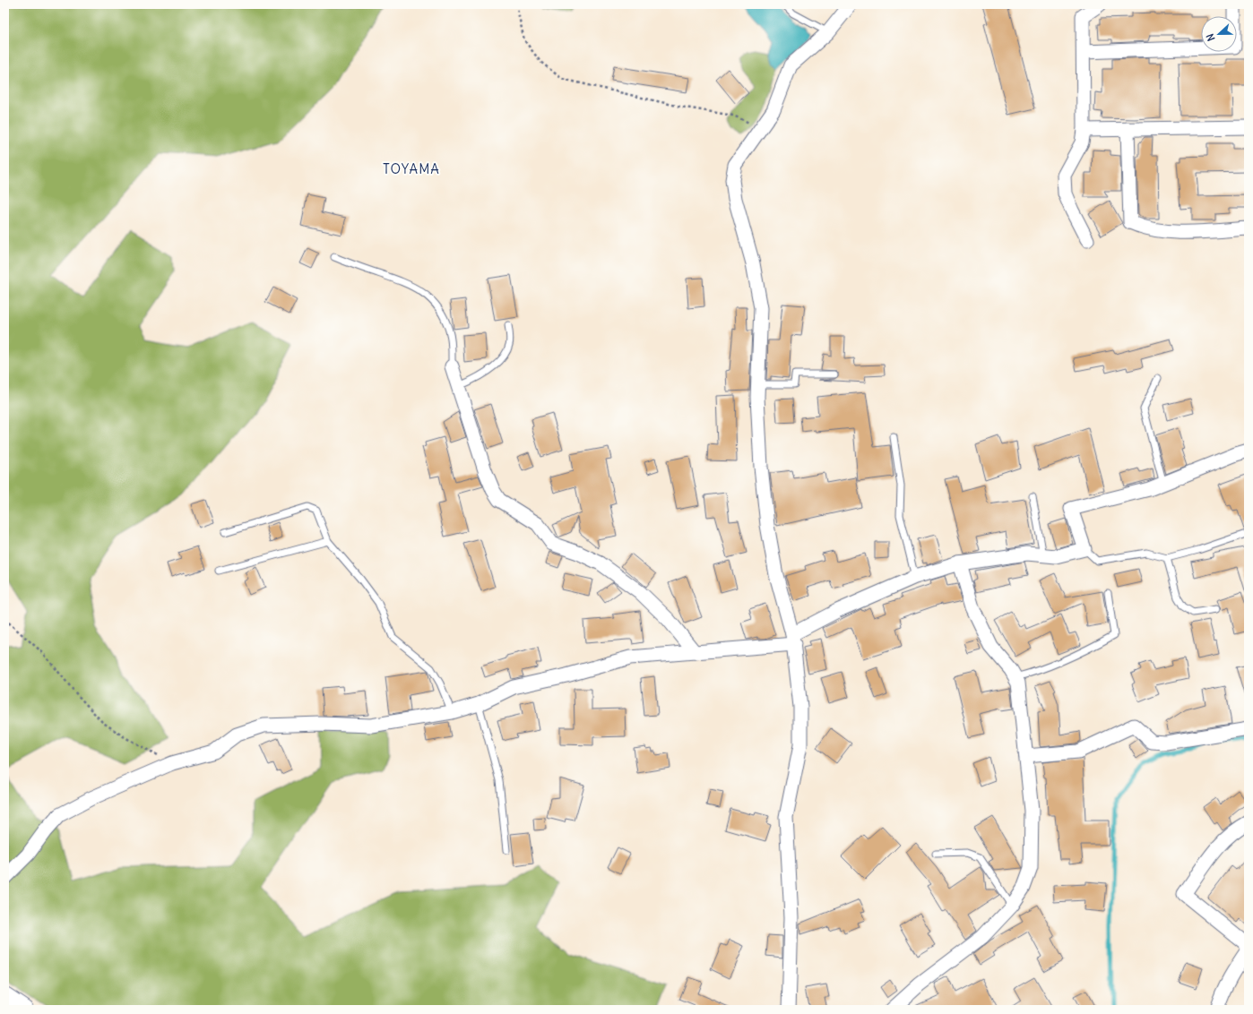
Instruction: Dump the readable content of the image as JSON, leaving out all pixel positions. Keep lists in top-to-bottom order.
{
  "districts": ["TOYAMA"],
  "north": "left"
}
